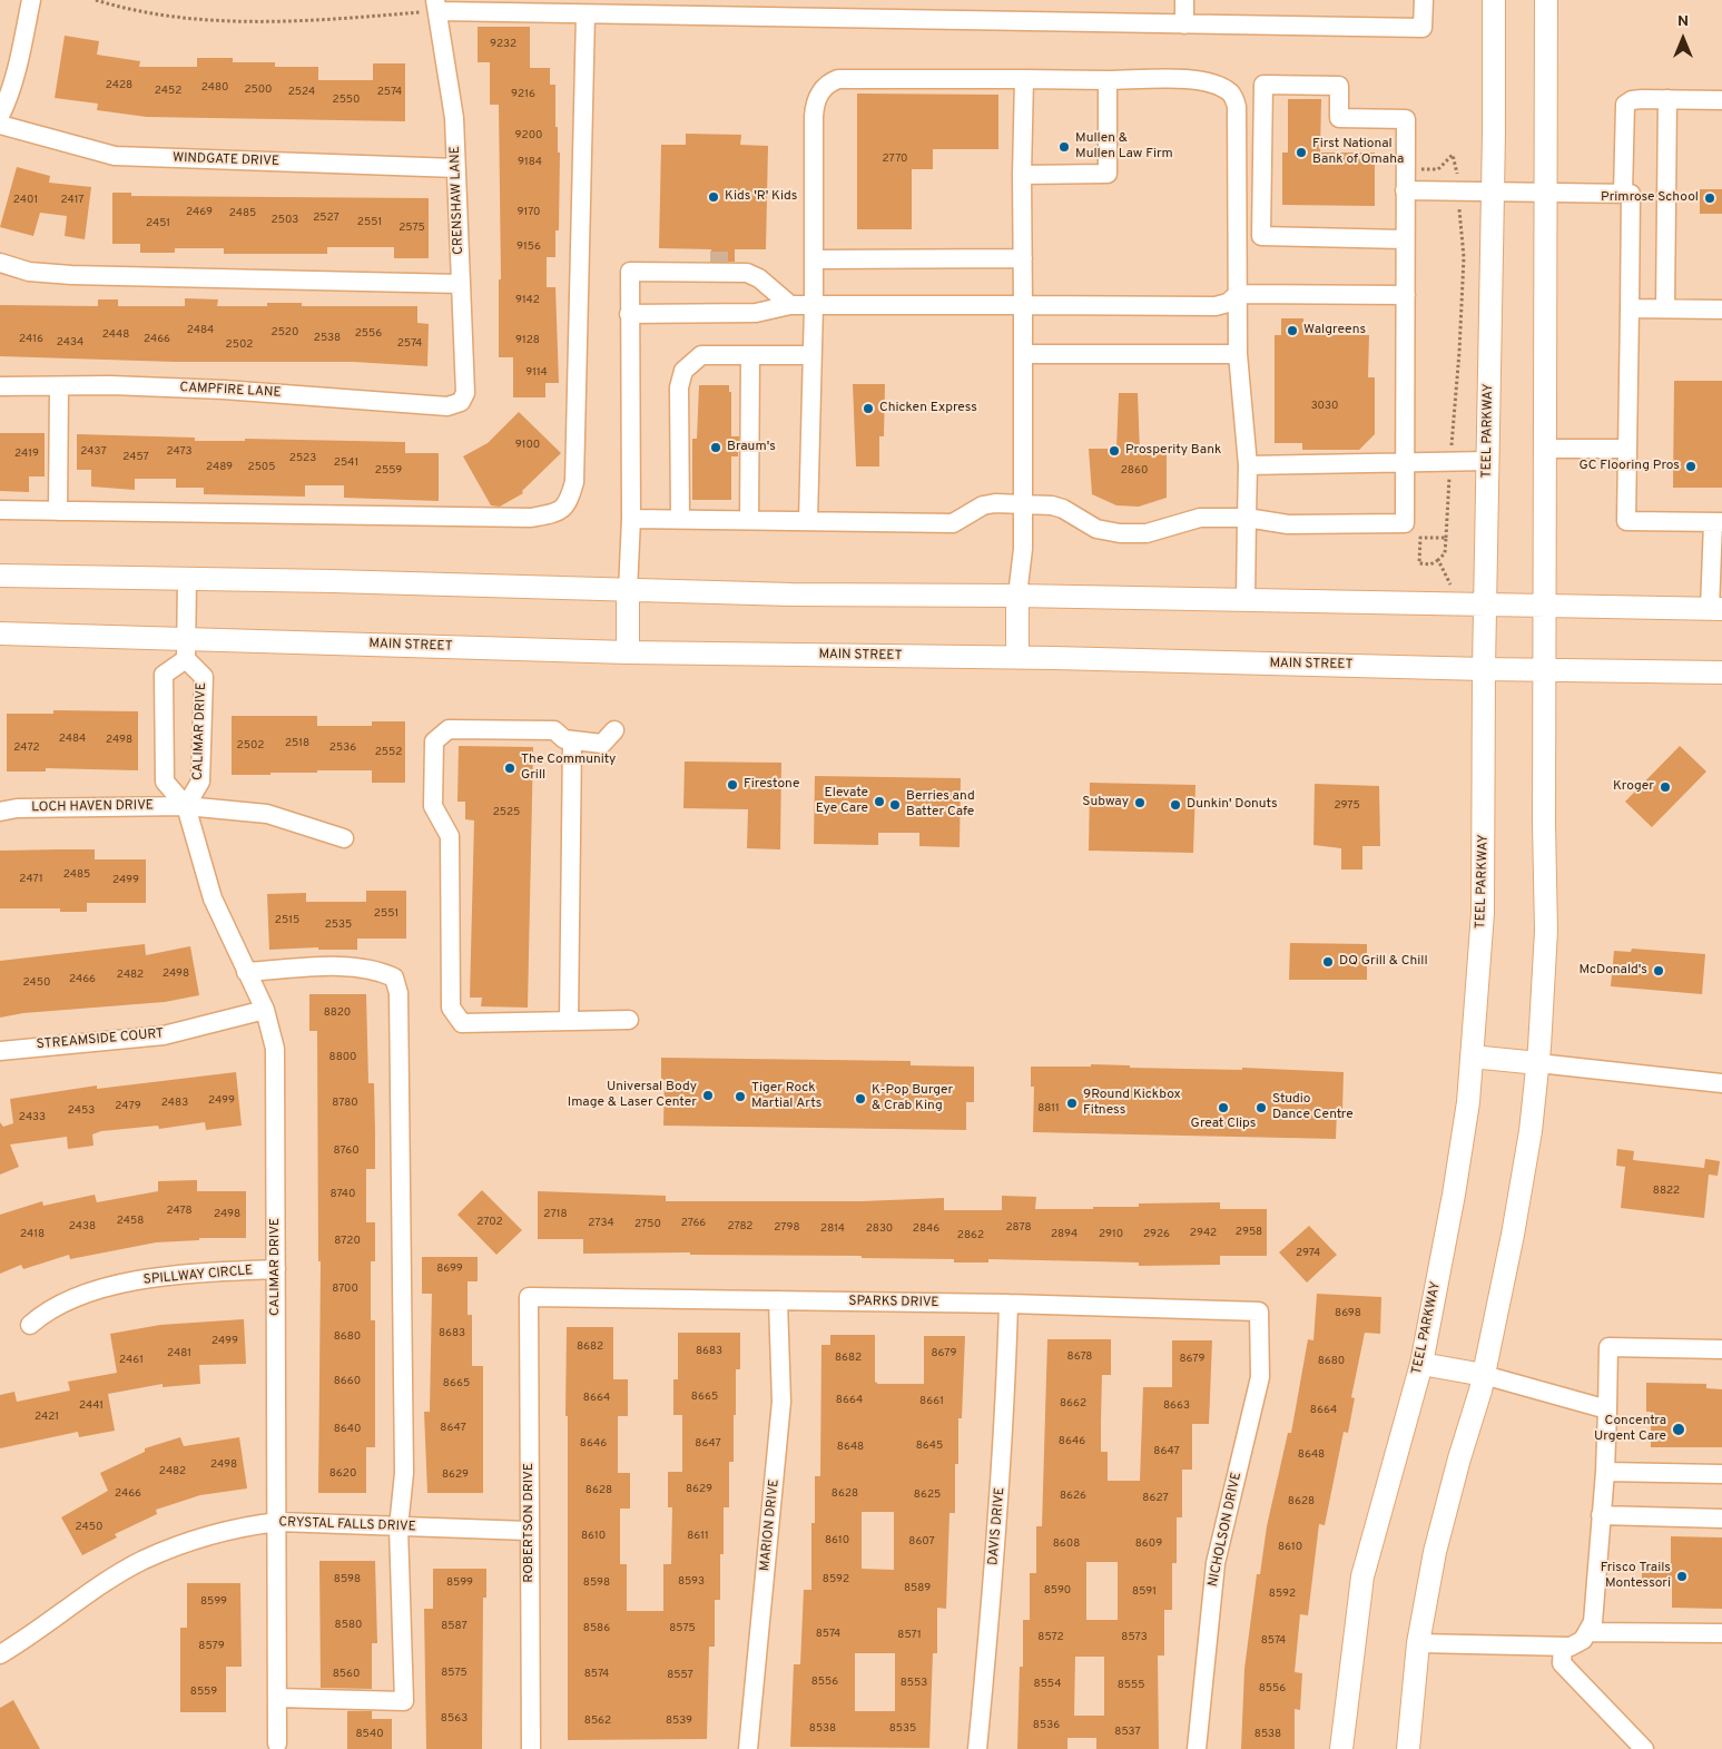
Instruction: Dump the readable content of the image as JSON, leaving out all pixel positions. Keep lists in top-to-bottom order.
{
  "streets": {
    "main road": ["TEEL PARKWAY", "MAIN STREET"],
    "street": [
      "WINDGATE DRIVE",
      "CRENSHAW LANE",
      "CAMPFIRE LANE",
      "CALIMAR DRIVE",
      "LOCH HAVEN DRIVE",
      "STREAMSIDE COURT",
      "SPILLWAY CIRCLE",
      "SPARKS DRIVE",
      "ROBERTSON DRIVE",
      "CRYSTAL FALLS DRIVE",
      "MARION DRIVE",
      "DAVIS DRIVE",
      "NICHOLSON DRIVE"
    ]
  },
  "crossings": [
    ["WINDGATE DRIVE", "CRENSHAW LANE"],
    ["CRENSHAW LANE", "CAMPFIRE LANE"],
    ["TEEL PARKWAY", "MAIN STREET"],
    ["MAIN STREET", "CALIMAR DRIVE"],
    ["CALIMAR DRIVE", "LOCH HAVEN DRIVE"],
    ["CALIMAR DRIVE", "STREAMSIDE COURT"],
    ["CALIMAR DRIVE", "SPILLWAY CIRCLE"],
    ["CALIMAR DRIVE", "CRYSTAL FALLS DRIVE"],
    ["SPARKS DRIVE", "ROBERTSON DRIVE"],
    ["SPARKS DRIVE", "MARION DRIVE"],
    ["SPARKS DRIVE", "DAVIS DRIVE"],
    ["SPARKS DRIVE", "NICHOLSON DRIVE"],
    ["ROBERTSON DRIVE", "CRYSTAL FALLS DRIVE"]
  ],
  "places": [
    "Mullen & Mullen Law Firm",
    "First National Bank of Omaha",
    "Kids 'R' Kids",
    "Primrose School",
    "Walgreens",
    "Chicken Express",
    "Braum's",
    "Prosperity Bank",
    "GC Flooring Pros",
    "The Community Grill",
    "Firestone",
    "Kroger",
    "Elevate Eye Care",
    "Subway",
    "Berries and Batter Cafe",
    "Dunkin' Donuts",
    "DQ Grill & Chill",
    "McDonald's",
    "Universal Body Image & Laser Center",
    "Tiger Rock Martial Arts",
    "K-Pop Burger & Crab King",
    "9Round Kickbox Fitness",
    "Great Clips",
    "Studio Dance Centre",
    "Concentra Urgent Care",
    "Frisco Trails Montessori"
  ],
  "house_numbers": [
    "9232",
    "2428",
    "2480",
    "2500",
    "2452",
    "2524",
    "2574",
    "9216",
    "2550",
    "9200",
    "2770",
    "9184",
    "2401",
    "2417",
    "2469",
    "9170",
    "2485",
    "2527",
    "2503",
    "2551",
    "2451",
    "2575",
    "9156",
    "9142",
    "2484",
    "2520",
    "2556",
    "2448",
    "2538",
    "2416",
    "2466",
    "9128",
    "2434",
    "2574",
    "2502",
    "9114",
    "3030",
    "9100",
    "2437",
    "2473",
    "2419",
    "2457",
    "2523",
    "2541",
    "2489",
    "2505",
    "2559",
    "2860",
    "2484",
    "2498",
    "2518",
    "2502",
    "2472",
    "2536",
    "2552",
    "2975",
    "2525",
    "2485",
    "2471",
    "2499",
    "2551",
    "2515",
    "2535",
    "2498",
    "2482",
    "2466",
    "2450",
    "8820",
    "8800",
    "2499",
    "2483",
    "8780",
    "2479",
    "8811",
    "2453",
    "2433",
    "8760",
    "8822",
    "8740",
    "2478",
    "2498",
    "2718",
    "2458",
    "2702",
    "2734",
    "2766",
    "2750",
    "2438",
    "2782",
    "2798",
    "2878",
    "2814",
    "2830",
    "2846",
    "2958",
    "2942",
    "2418",
    "2894",
    "2910",
    "2926",
    "2862",
    "8720",
    "2974",
    "8699",
    "8700",
    "8698",
    "8683",
    "8680",
    "2499",
    "8682",
    "8683",
    "2481",
    "8679",
    "8678",
    "8682",
    "8679",
    "2461",
    "8680",
    "8660",
    "8665",
    "8665",
    "8664",
    "8664",
    "8661",
    "8662",
    "2441",
    "8663",
    "8664",
    "2421",
    "8647",
    "8640",
    "8646",
    "8646",
    "8647",
    "8645",
    "8648",
    "8647",
    "8648",
    "2498",
    "2482",
    "8620",
    "8629",
    "8629",
    "8628",
    "2466",
    "8628",
    "8625",
    "8626",
    "8627",
    "8628",
    "2450",
    "8610",
    "8611",
    "8610",
    "8607",
    "8608",
    "8609",
    "8610",
    "8598",
    "8592",
    "8593",
    "8599",
    "8598",
    "8589",
    "8590",
    "8591",
    "8592",
    "8599",
    "8580",
    "8587",
    "8586",
    "8575",
    "8574",
    "8571",
    "8572",
    "8573",
    "8574",
    "8579",
    "8575",
    "8560",
    "8574",
    "8557",
    "8556",
    "8553",
    "8554",
    "8555",
    "8556",
    "8559",
    "8563",
    "8562",
    "8539",
    "8536",
    "8538",
    "8535",
    "8537",
    "8540",
    "8538"
  ],
  "north": "top"
}
